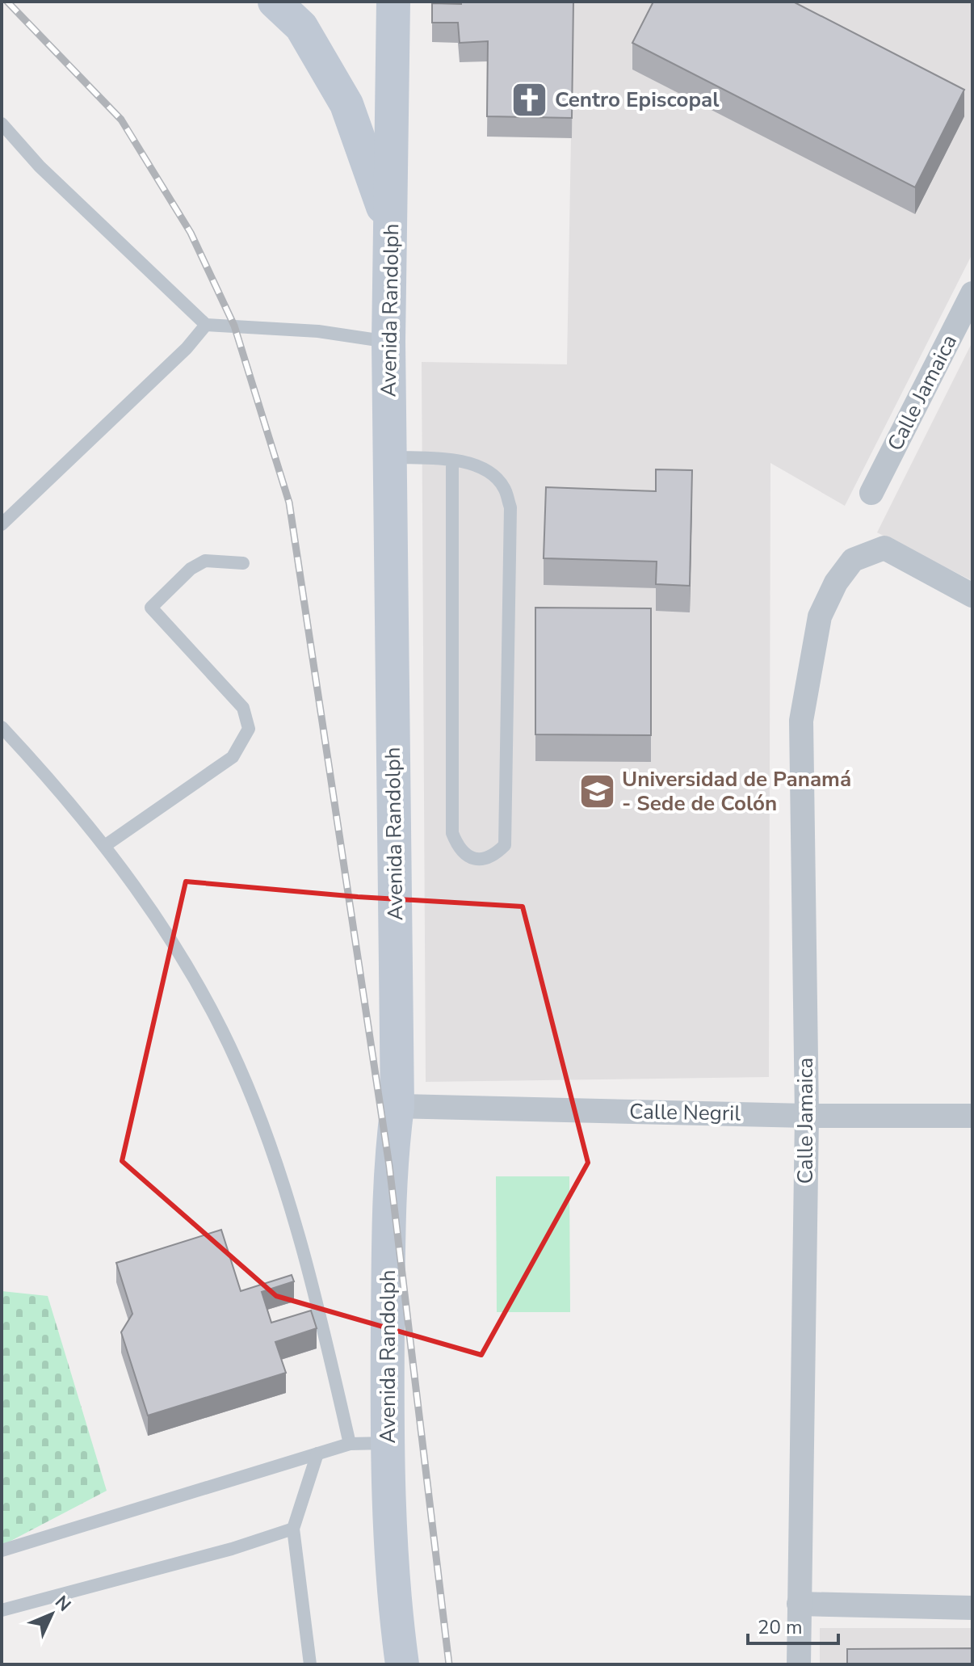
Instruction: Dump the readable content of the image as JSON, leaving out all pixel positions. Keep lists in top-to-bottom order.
{
  "streets": {
    "main road": ["Avenida Randolph"],
    "street": ["Calle Jamaica", "Calle Negril"]
  },
  "crossings": [
    ["Avenida Randolph", "Calle Negril"],
    ["Calle Jamaica", "Calle Negril"]
  ],
  "places": {
    "church": ["Centro Episcopal"],
    "school or university": ["Universidad de Panamá - Sede de Colón"]
  },
  "scale_bar": "20 m",
  "north": "top right"
}
